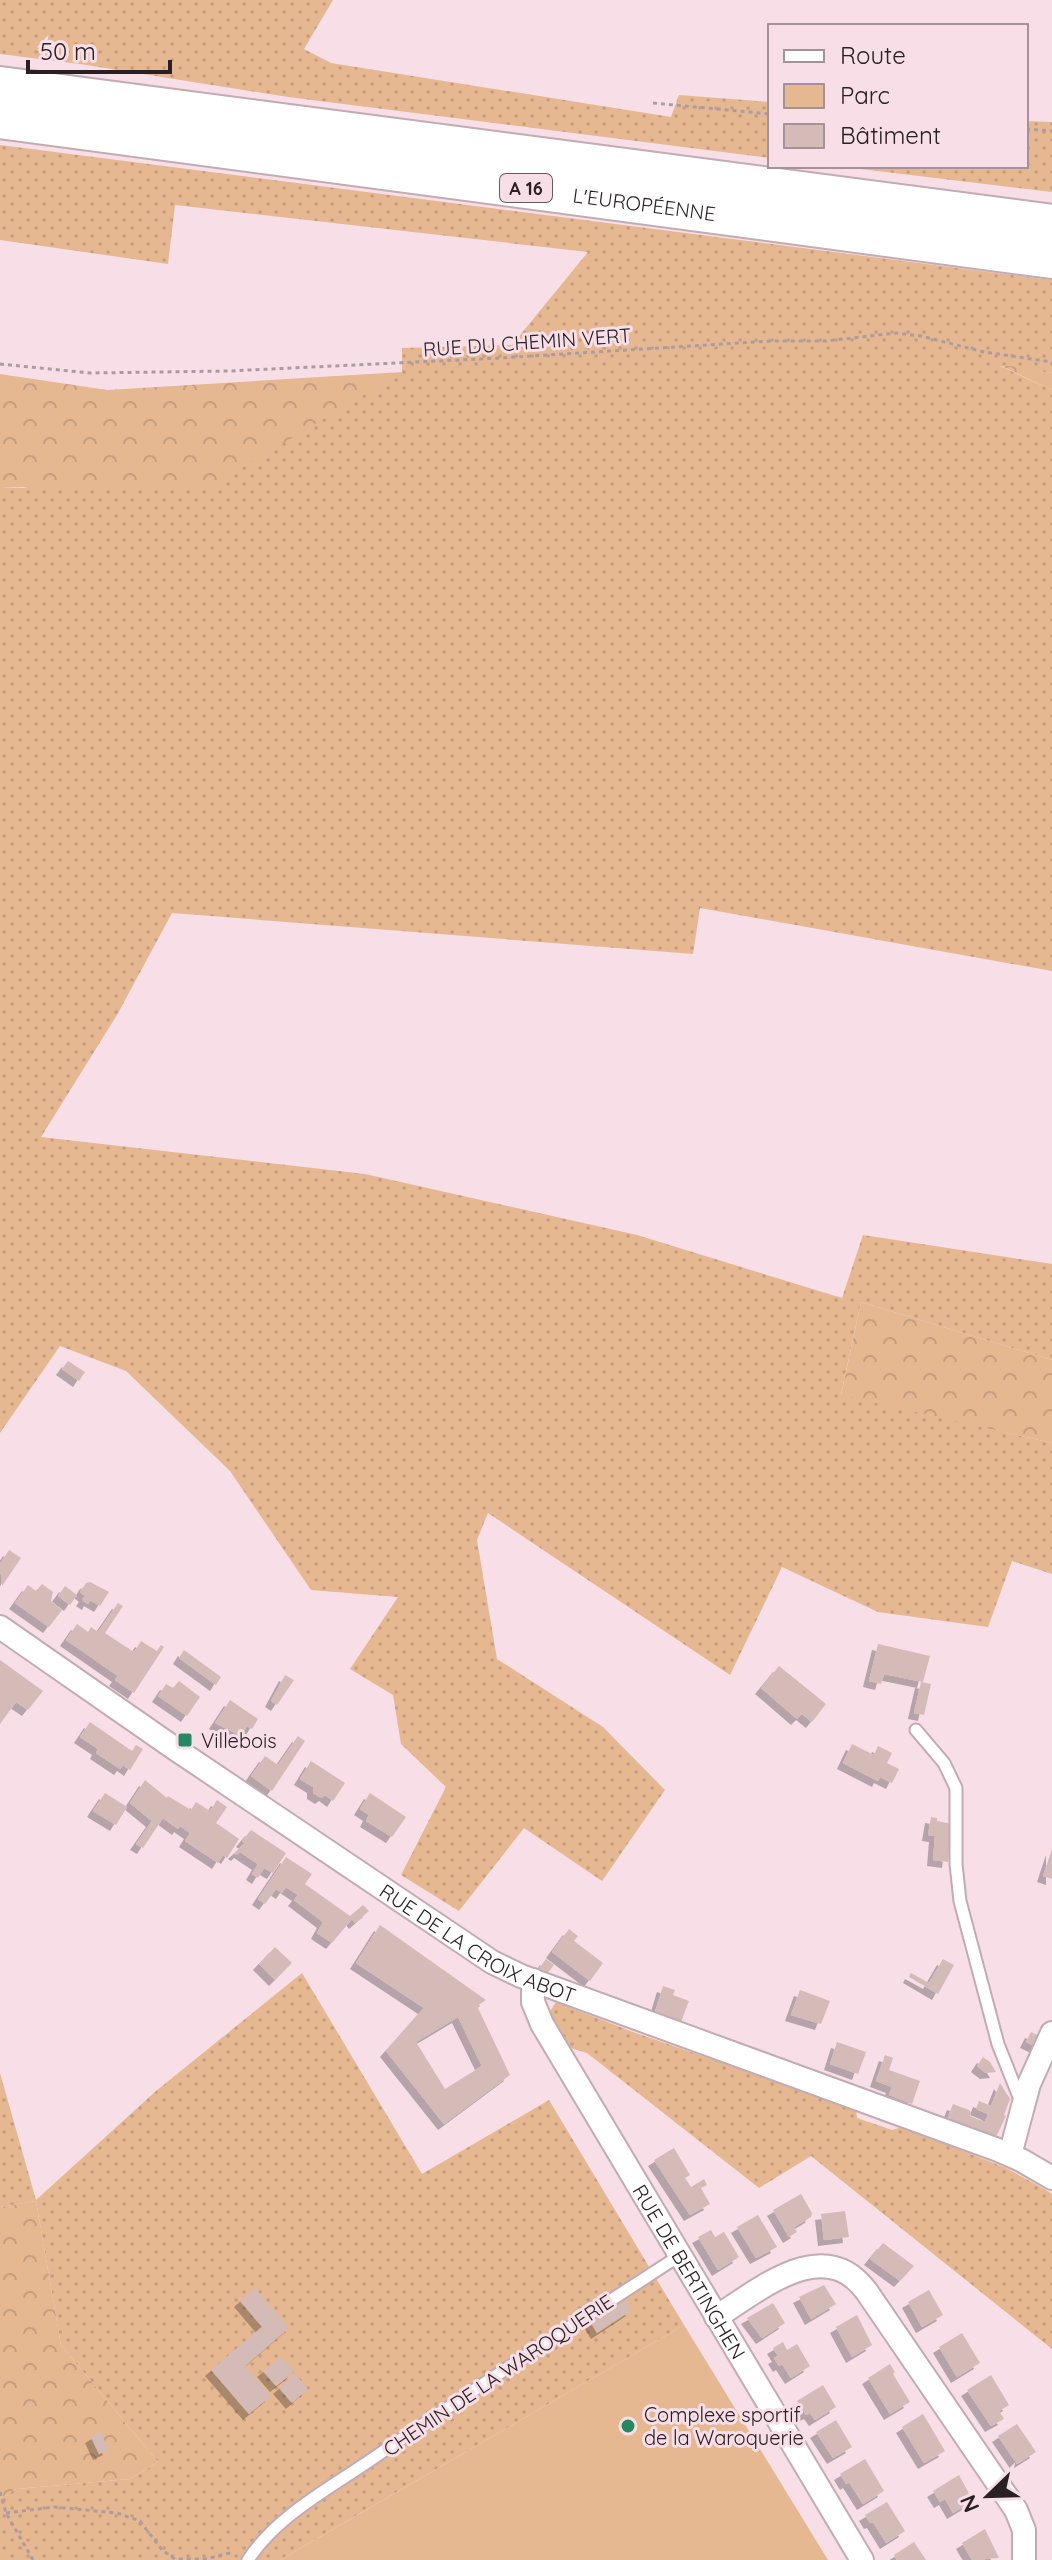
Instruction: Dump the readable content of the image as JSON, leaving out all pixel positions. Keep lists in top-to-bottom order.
{
  "streets": {
    "highway": ["A 16", "L'EUROPÉENNE"],
    "street": ["RUE DE LA CROIX ABOT", "RUE DE BERTINGHEN"],
    "lane": ["CHEMIN DE LA WAROQUERIE"],
    "path": ["RUE DU CHEMIN VERT"]
  },
  "crossings": [
    ["RUE DE LA CROIX ABOT", "RUE DE BERTINGHEN"],
    ["RUE DE BERTINGHEN", "CHEMIN DE LA WAROQUERIE"]
  ],
  "places": {
    "transit": ["Villebois"],
    "other": ["Complexe sportif de la Waroquerie"]
  },
  "legend": ["Route", "Parc", "Bâtiment"],
  "scale_bar": "50 m",
  "north": "bottom left"
}
